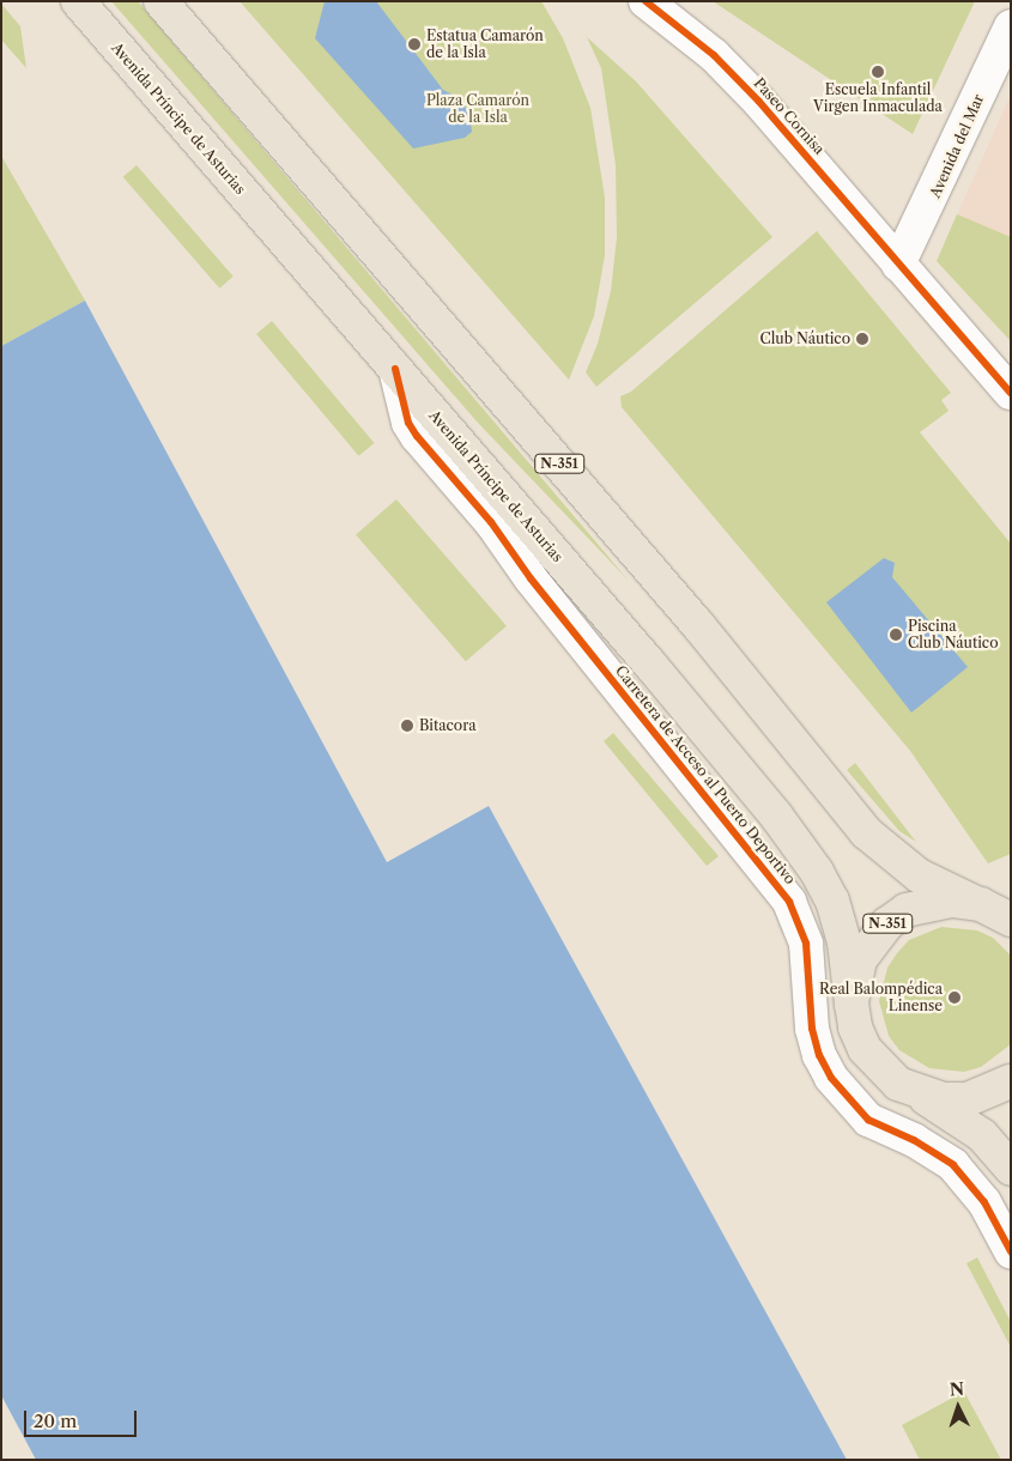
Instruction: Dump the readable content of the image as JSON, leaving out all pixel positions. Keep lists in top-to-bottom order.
{
  "streets": {
    "highway": ["Avenida Príncipe de Asturias", "N-351"],
    "street": ["Paseo Cornisa", "Avenida del Mar", "Carretera de Acceso al Puerto Deportivo"]
  },
  "crossings": [
    ["Paseo Cornisa", "Avenida del Mar"],
    ["Avenida Príncipe de Asturias", "N-351"],
    ["Avenida Príncipe de Asturias", "Carretera de Acceso al Puerto Deportivo"]
  ],
  "parks": ["Plaza Camarón de la Isla"],
  "places": [
    "Estatua Camarón de la Isla",
    "Escuela Infantil Virgen Inmaculada",
    "Club Náutico",
    "Piscina Club Náutico",
    "Bitacora",
    "Real Balompédica Linense"
  ],
  "scale_bar": "20 m",
  "north": "top"
}
